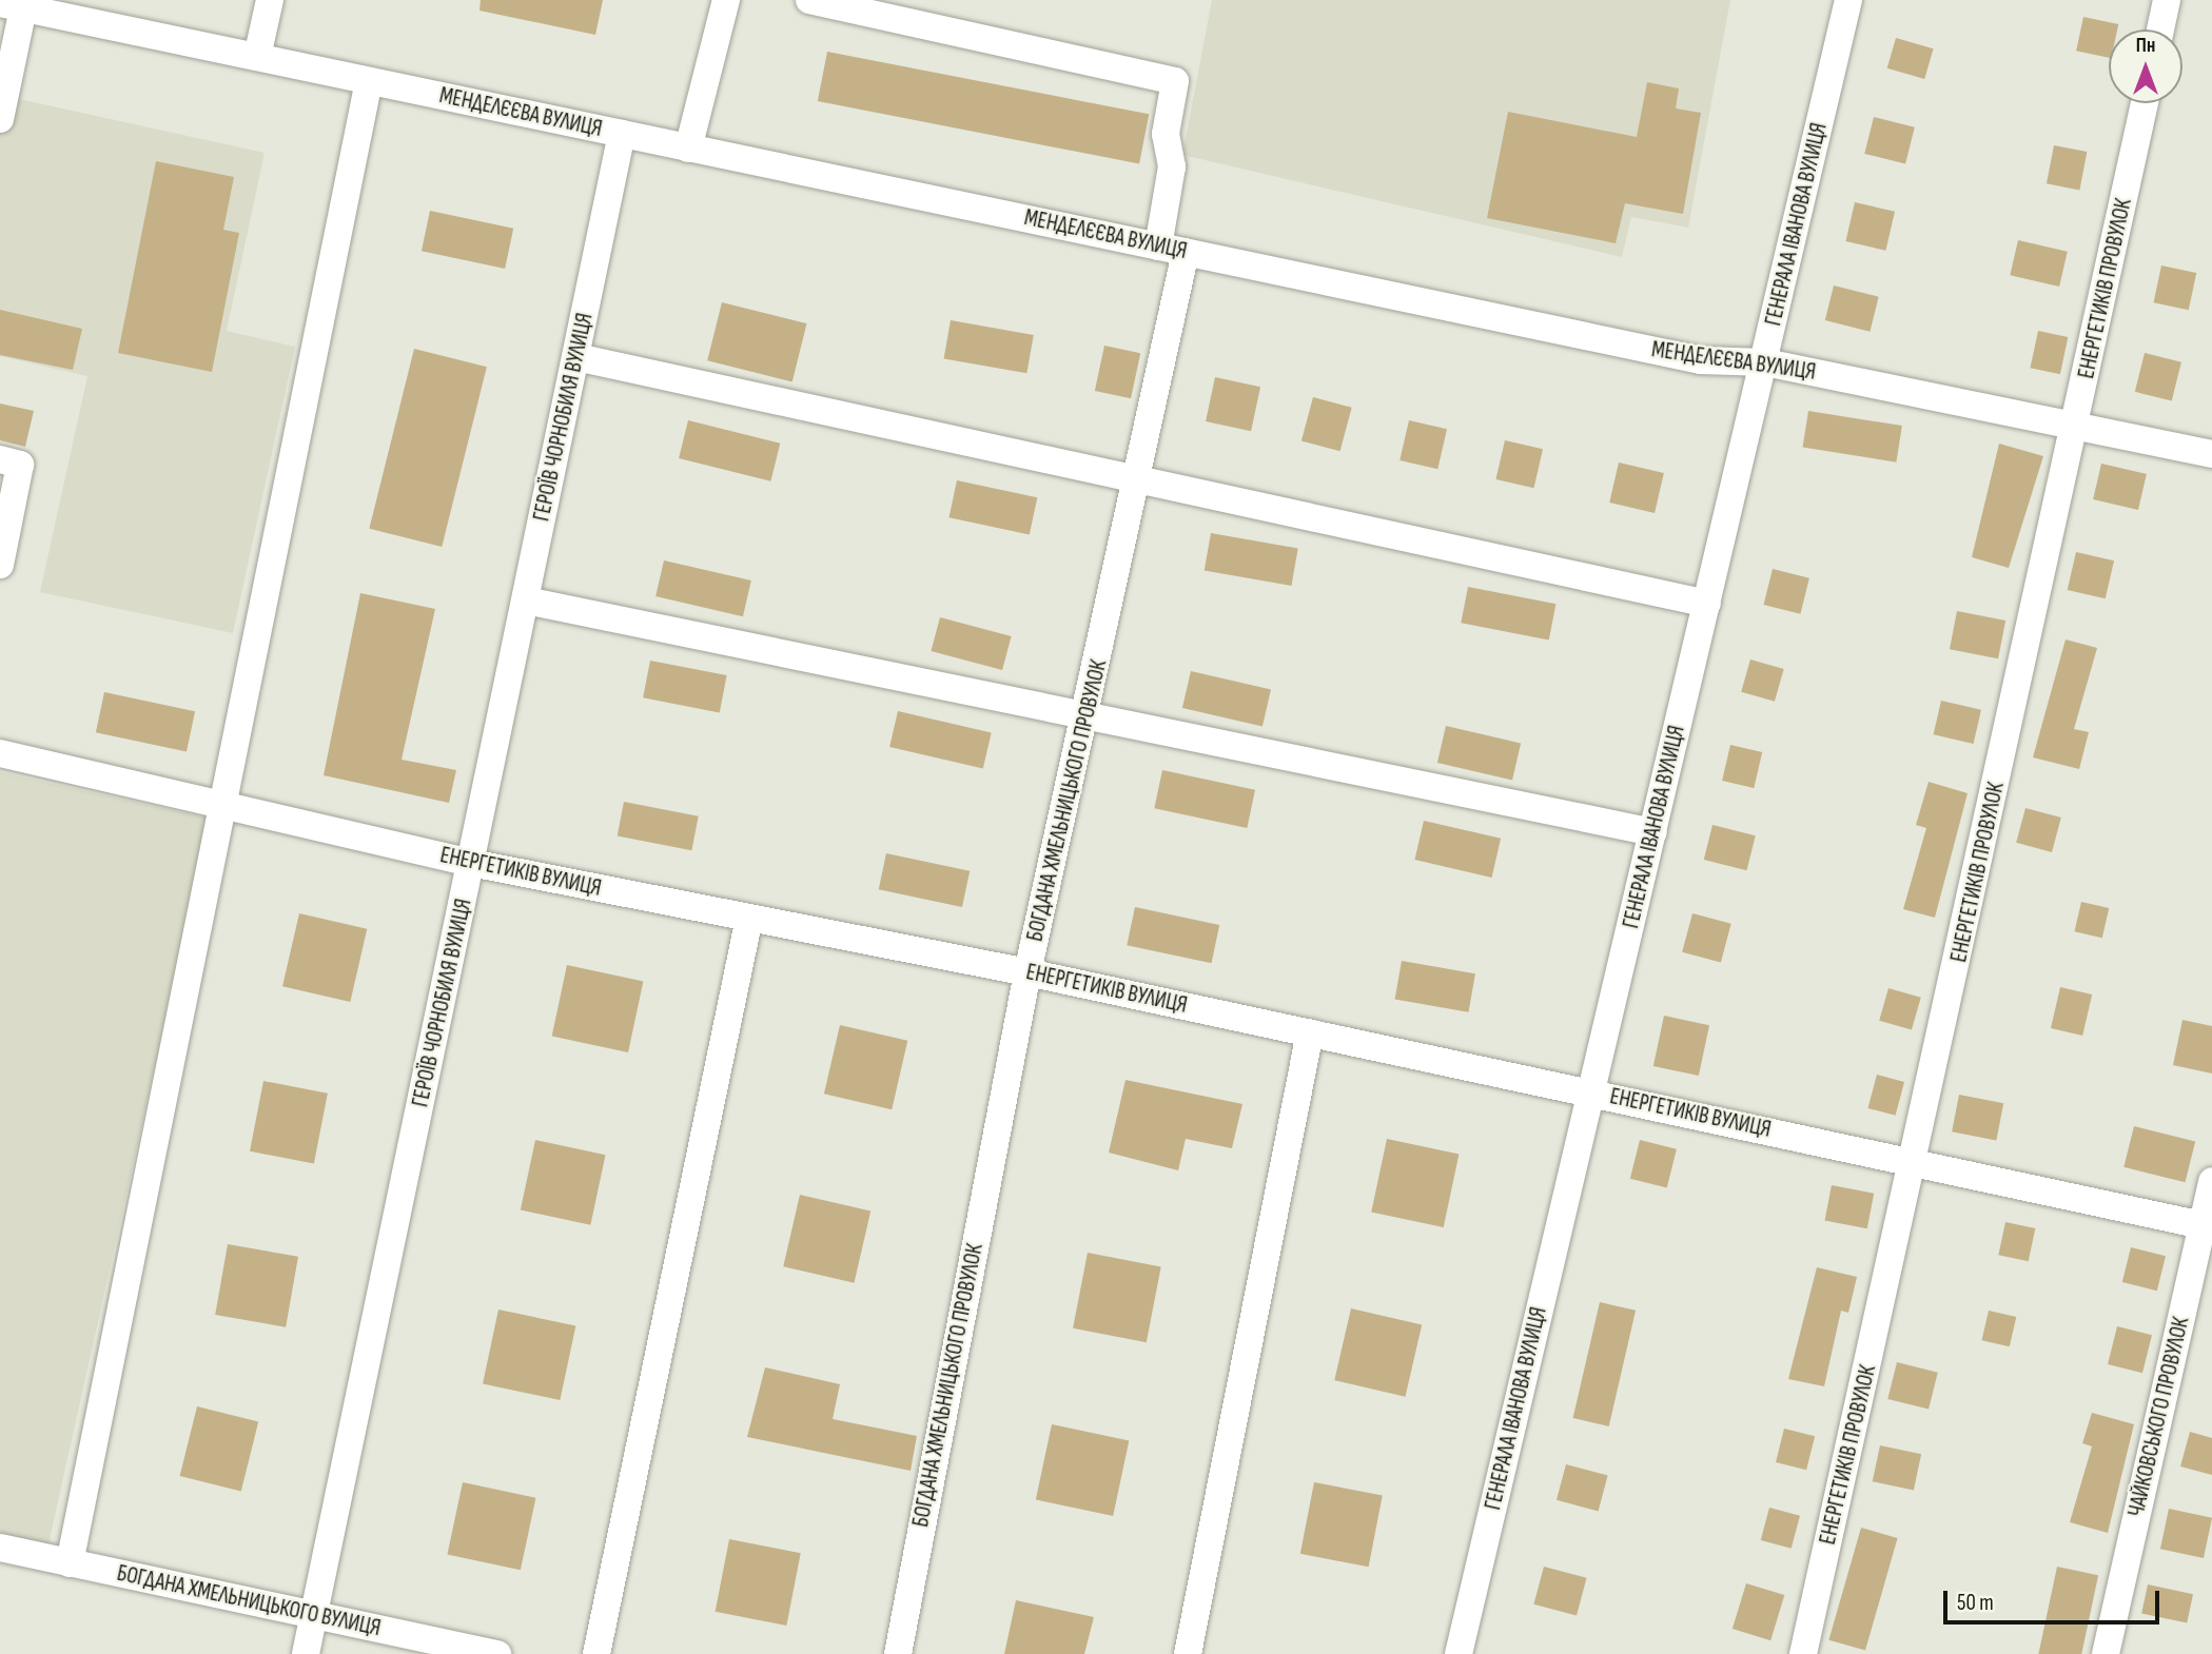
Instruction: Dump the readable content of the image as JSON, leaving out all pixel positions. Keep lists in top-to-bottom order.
{
  "streets": {
    "street": [
      "МЕНДЕЛЄЄВА ВУЛИЦЯ",
      "ГЕНЕРАЛА ІВАНОВА ВУЛИЦЯ",
      "ЕНЕРГЕТИКІВ ПРОВУЛОК",
      "ГЕРОЇВ ЧОРНОБИЛЯ ВУЛИЦЯ",
      "БОГДАНА ХМЕЛЬНИЦЬКОГО ПРОВУЛОК",
      "ЕНЕРГЕТИКІВ ВУЛИЦЯ",
      "ЧАЙКОВСЬКОГО ПРОВУЛОК",
      "БОГДАНА ХМЕЛЬНИЦЬКОГО ВУЛИЦЯ"
    ]
  },
  "crossings": [
    ["МЕНДЕЛЄЄВА ВУЛИЦЯ", "ГЕНЕРАЛА ІВАНОВА ВУЛИЦЯ"],
    ["МЕНДЕЛЄЄВА ВУЛИЦЯ", "ЕНЕРГЕТИКІВ ПРОВУЛОК"],
    ["МЕНДЕЛЄЄВА ВУЛИЦЯ", "ГЕРОЇВ ЧОРНОБИЛЯ ВУЛИЦЯ"],
    ["МЕНДЕЛЄЄВА ВУЛИЦЯ", "БОГДАНА ХМЕЛЬНИЦЬКОГО ПРОВУЛОК"],
    ["ГЕНЕРАЛА ІВАНОВА ВУЛИЦЯ", "ЕНЕРГЕТИКІВ ВУЛИЦЯ"],
    ["ЕНЕРГЕТИКІВ ПРОВУЛОК", "ЕНЕРГЕТИКІВ ВУЛИЦЯ"],
    ["ГЕРОЇВ ЧОРНОБИЛЯ ВУЛИЦЯ", "ЕНЕРГЕТИКІВ ВУЛИЦЯ"],
    ["ГЕРОЇВ ЧОРНОБИЛЯ ВУЛИЦЯ", "БОГДАНА ХМЕЛЬНИЦЬКОГО ВУЛИЦЯ"],
    ["БОГДАНА ХМЕЛЬНИЦЬКОГО ПРОВУЛОК", "ЕНЕРГЕТИКІВ ВУЛИЦЯ"],
    ["ЕНЕРГЕТИКІВ ВУЛИЦЯ", "ЧАЙКОВСЬКОГО ПРОВУЛОК"]
  ],
  "scale_bar": "50 m",
  "north": "top"
}
